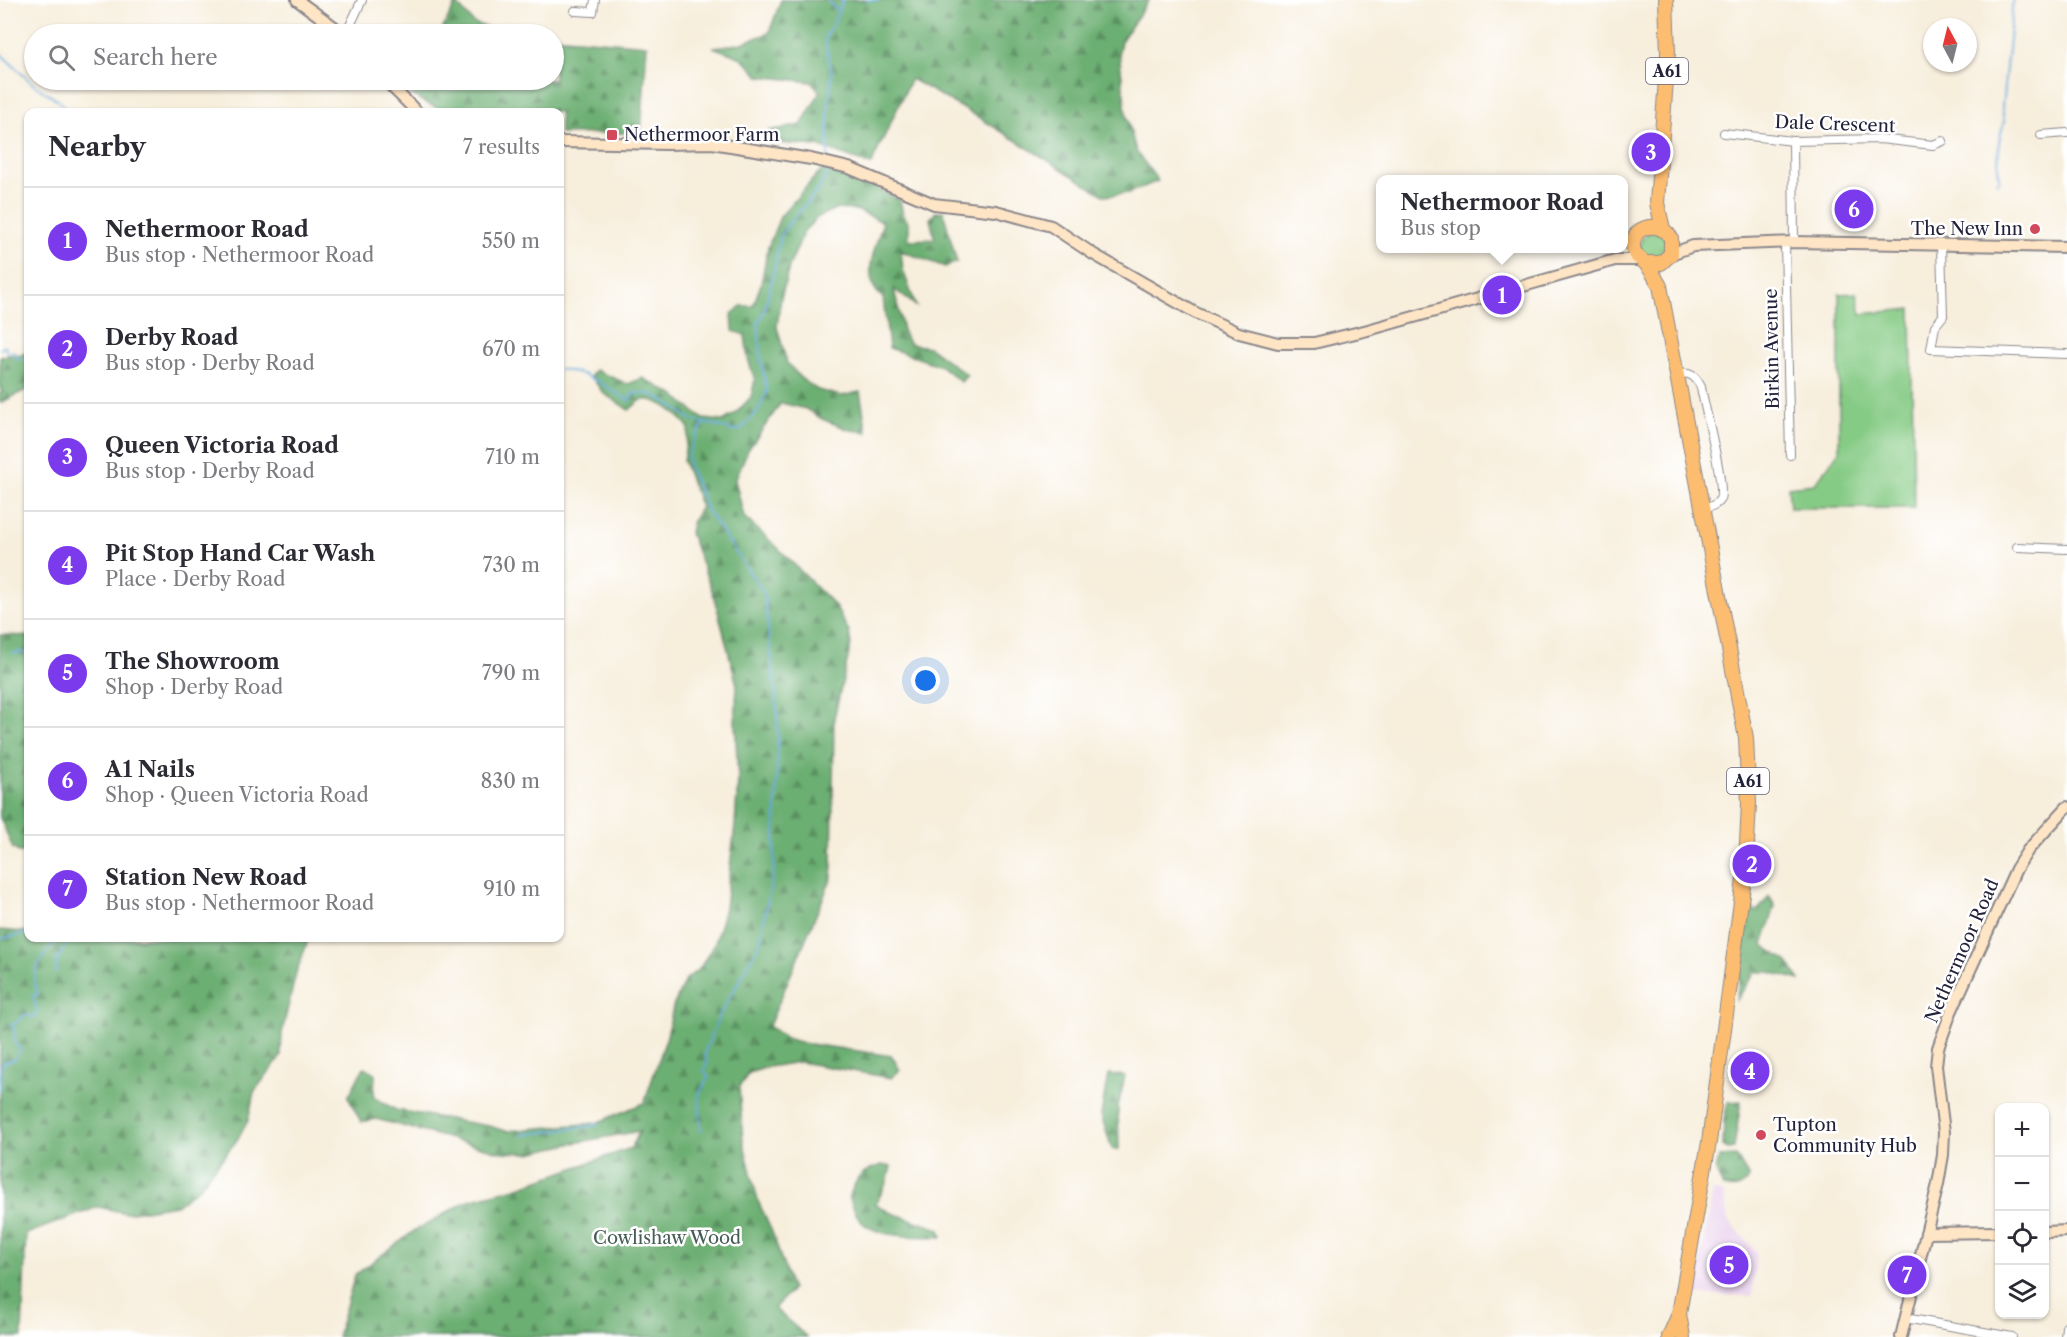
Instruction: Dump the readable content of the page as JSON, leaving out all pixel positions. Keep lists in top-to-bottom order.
{
  "streets": {
    "highway": ["A61"],
    "street": ["Dale Crescent", "Birkin Avenue", "Nethermoor Road"]
  },
  "crossings": [
    ["Dale Crescent", "Birkin Avenue"]
  ],
  "parks": ["Cowlishaw Wood"],
  "places": {
    "transit": ["Nethermoor Farm"],
    "other": ["The New Inn", "Tupton Community Hub"]
  },
  "north": "top",
  "page": {
    "search": "Search here",
    "heading": ["Nearby", "7 results"],
    "pins": [
      "3",
      "6",
      "1",
      "2",
      "4",
      "5",
      "7"
    ],
    "popup": ["Nethermoor Road", "Bus stop"],
    "list": [
      {
        "mark": "1",
        "name": "Nethermoor Road",
        "note": "Bus stop · Nethermoor Road",
        "value": "550 m"
      },
      {
        "mark": "2",
        "name": "Derby Road",
        "note": "Bus stop · Derby Road",
        "value": "670 m"
      },
      {
        "mark": "3",
        "name": "Queen Victoria Road",
        "note": "Bus stop · Derby Road",
        "value": "710 m"
      },
      {
        "mark": "4",
        "name": "Pit Stop Hand Car Wash",
        "note": "Place · Derby Road",
        "value": "730 m"
      },
      {
        "mark": "5",
        "name": "The Showroom",
        "note": "Shop · Derby Road",
        "value": "790 m"
      },
      {
        "mark": "6",
        "name": "A1 Nails",
        "note": "Shop · Queen Victoria Road",
        "value": "830 m"
      },
      {
        "mark": "7",
        "name": "Station New Road",
        "note": "Bus stop · Nethermoor Road",
        "value": "910 m"
      }
    ],
    "map_buttons": ["+", "−"]
  }
}
